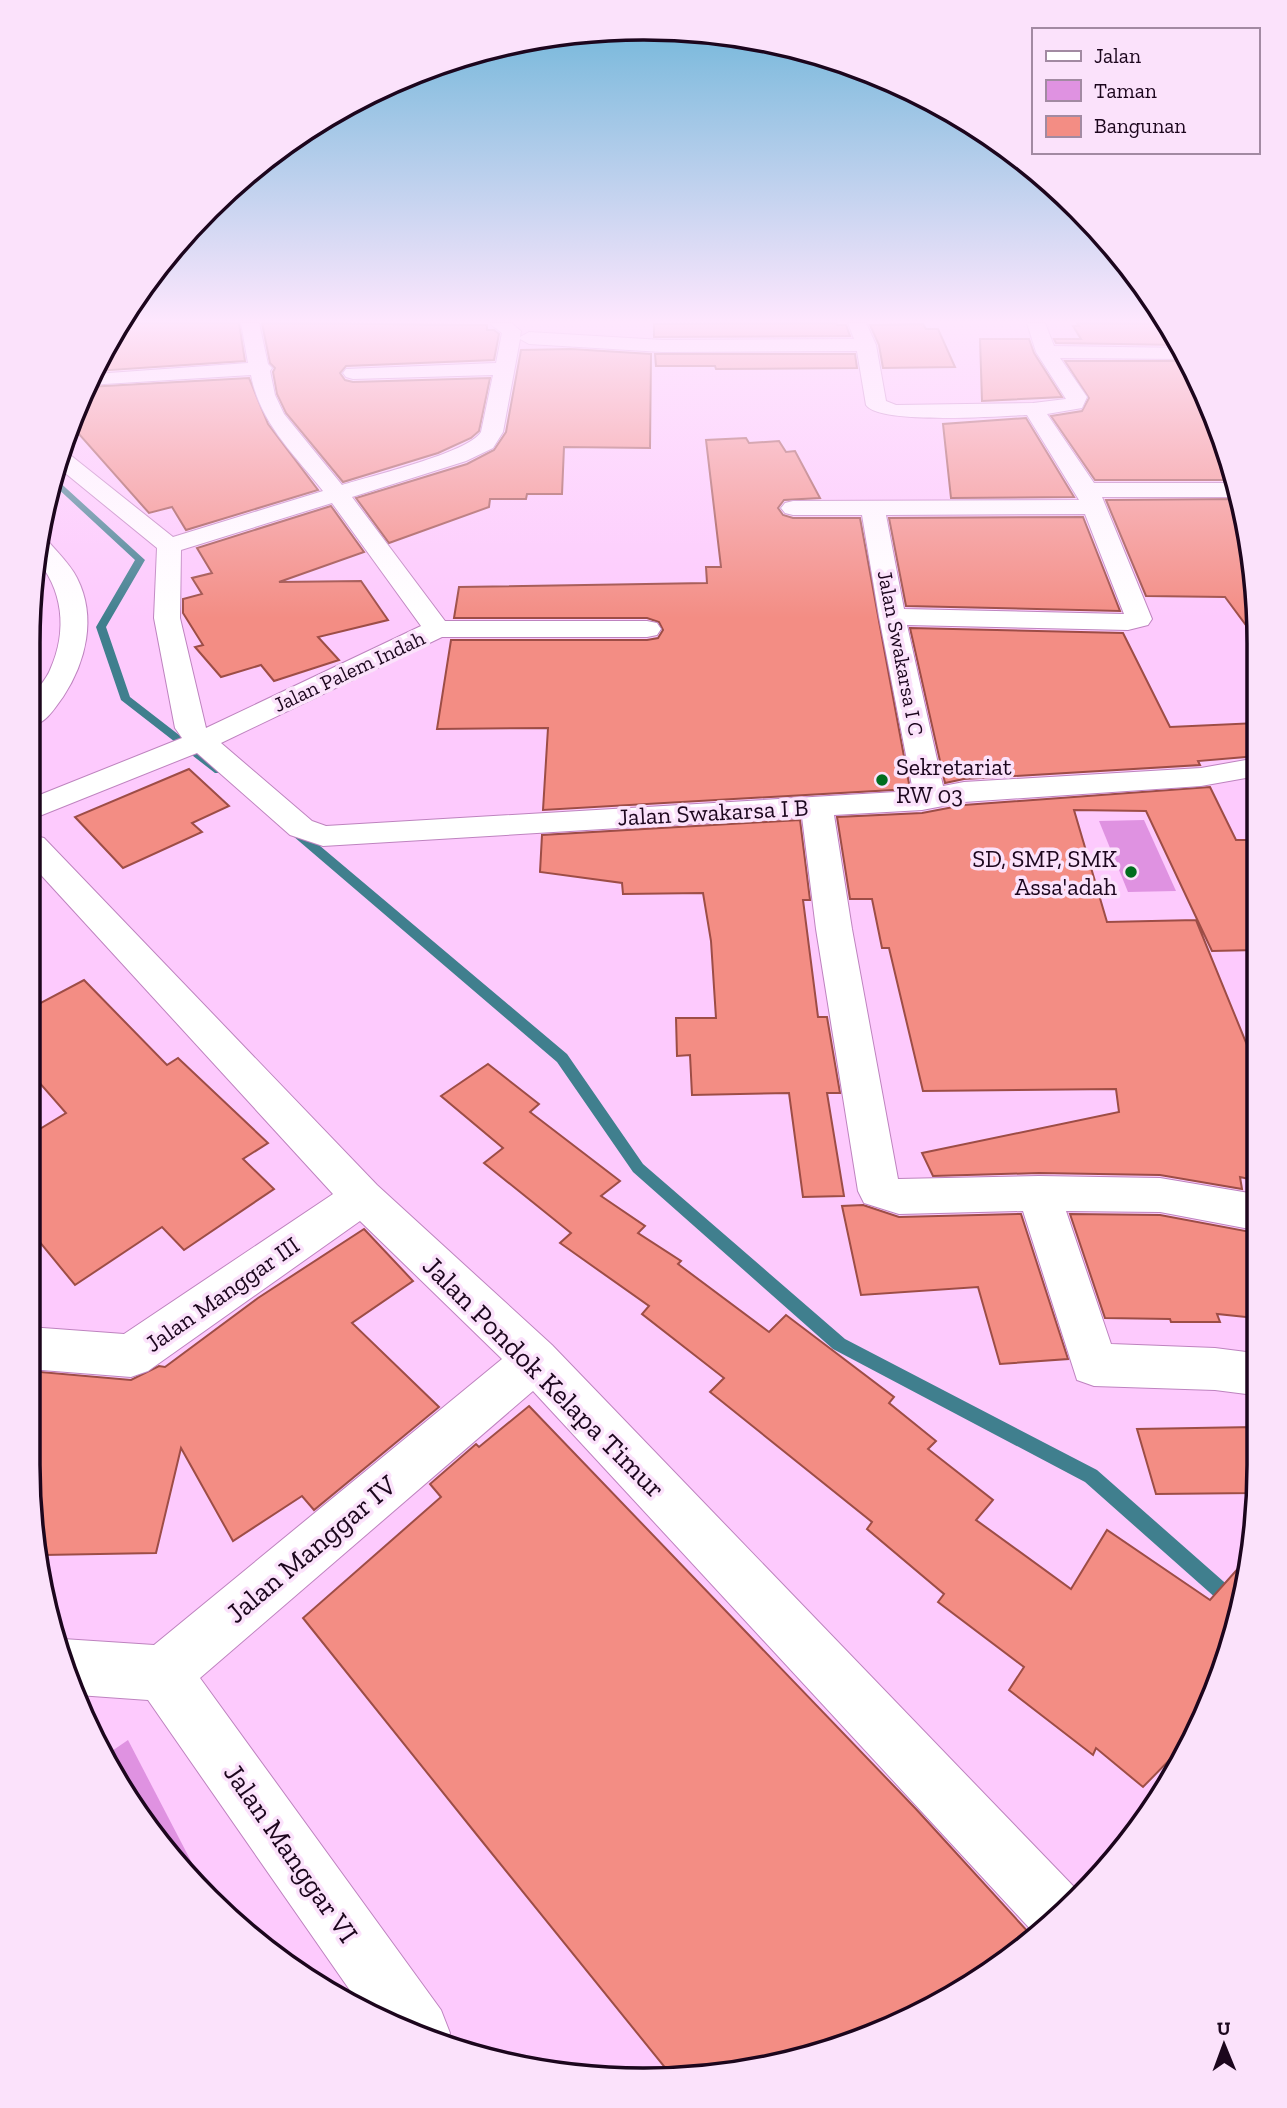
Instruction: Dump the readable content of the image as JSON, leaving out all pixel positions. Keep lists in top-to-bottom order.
{
  "streets": {
    "street": [
      "Jalan Swakarsa I C",
      "Jalan Palem Indah",
      "Jalan Swakarsa I B",
      "Jalan Manggar III",
      "Jalan Pondok Kelapa Timur",
      "Jalan Manggar IV",
      "Jalan Manggar VI"
    ]
  },
  "crossings": [
    ["Jalan Swakarsa I C", "Jalan Swakarsa I B"],
    ["Jalan Palem Indah", "Jalan Swakarsa I B"],
    ["Jalan Manggar III", "Jalan Pondok Kelapa Timur"],
    ["Jalan Pondok Kelapa Timur", "Jalan Manggar IV"],
    ["Jalan Manggar IV", "Jalan Manggar VI"]
  ],
  "places": ["Sekretariat RW 03", "SD, SMP, SMK Assa'adah"],
  "legend": ["Jalan", "Taman", "Bangunan"],
  "north": "top"
}
